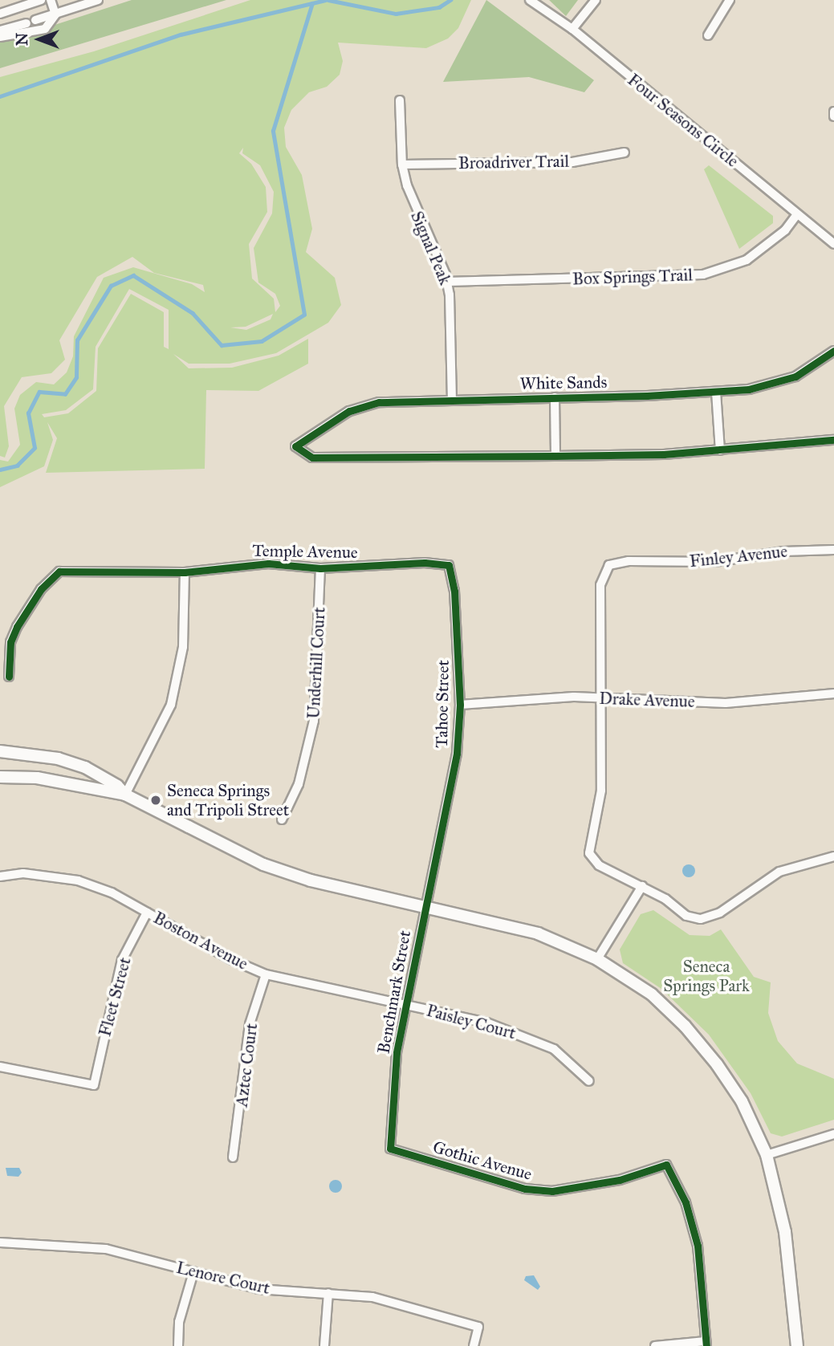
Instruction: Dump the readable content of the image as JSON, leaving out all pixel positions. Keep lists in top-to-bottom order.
{
  "streets": {
    "street": [
      "Four Seasons Circle",
      "Broadriver Trail",
      "Signal Peak",
      "Box Springs Trail",
      "White Sands",
      "Temple Avenue",
      "Finley Avenue",
      "Underhill Court",
      "Drake Avenue",
      "Tahoe Street",
      "Boston Avenue",
      "Benchmark Street",
      "Fleet Street",
      "Paisley Court",
      "Aztec Court",
      "Gothic Avenue",
      "Lenore Court"
    ]
  },
  "crossings": [
    ["Four Seasons Circle", "Box Springs Trail"],
    ["Broadriver Trail", "Signal Peak"],
    ["Signal Peak", "Box Springs Trail"],
    ["Signal Peak", "White Sands"],
    ["Temple Avenue", "Underhill Court"],
    ["Temple Avenue", "Tahoe Street"],
    ["Finley Avenue", "Drake Avenue"],
    ["Drake Avenue", "Tahoe Street"],
    ["Tahoe Street", "Benchmark Street"],
    ["Boston Avenue", "Benchmark Street"],
    ["Boston Avenue", "Fleet Street"],
    ["Boston Avenue", "Paisley Court"],
    ["Boston Avenue", "Aztec Court"],
    ["Benchmark Street", "Paisley Court"],
    ["Benchmark Street", "Gothic Avenue"]
  ],
  "parks": ["Seneca Springs Park"],
  "places": ["Seneca Springs and Tripoli Street"],
  "north": "left"
}
